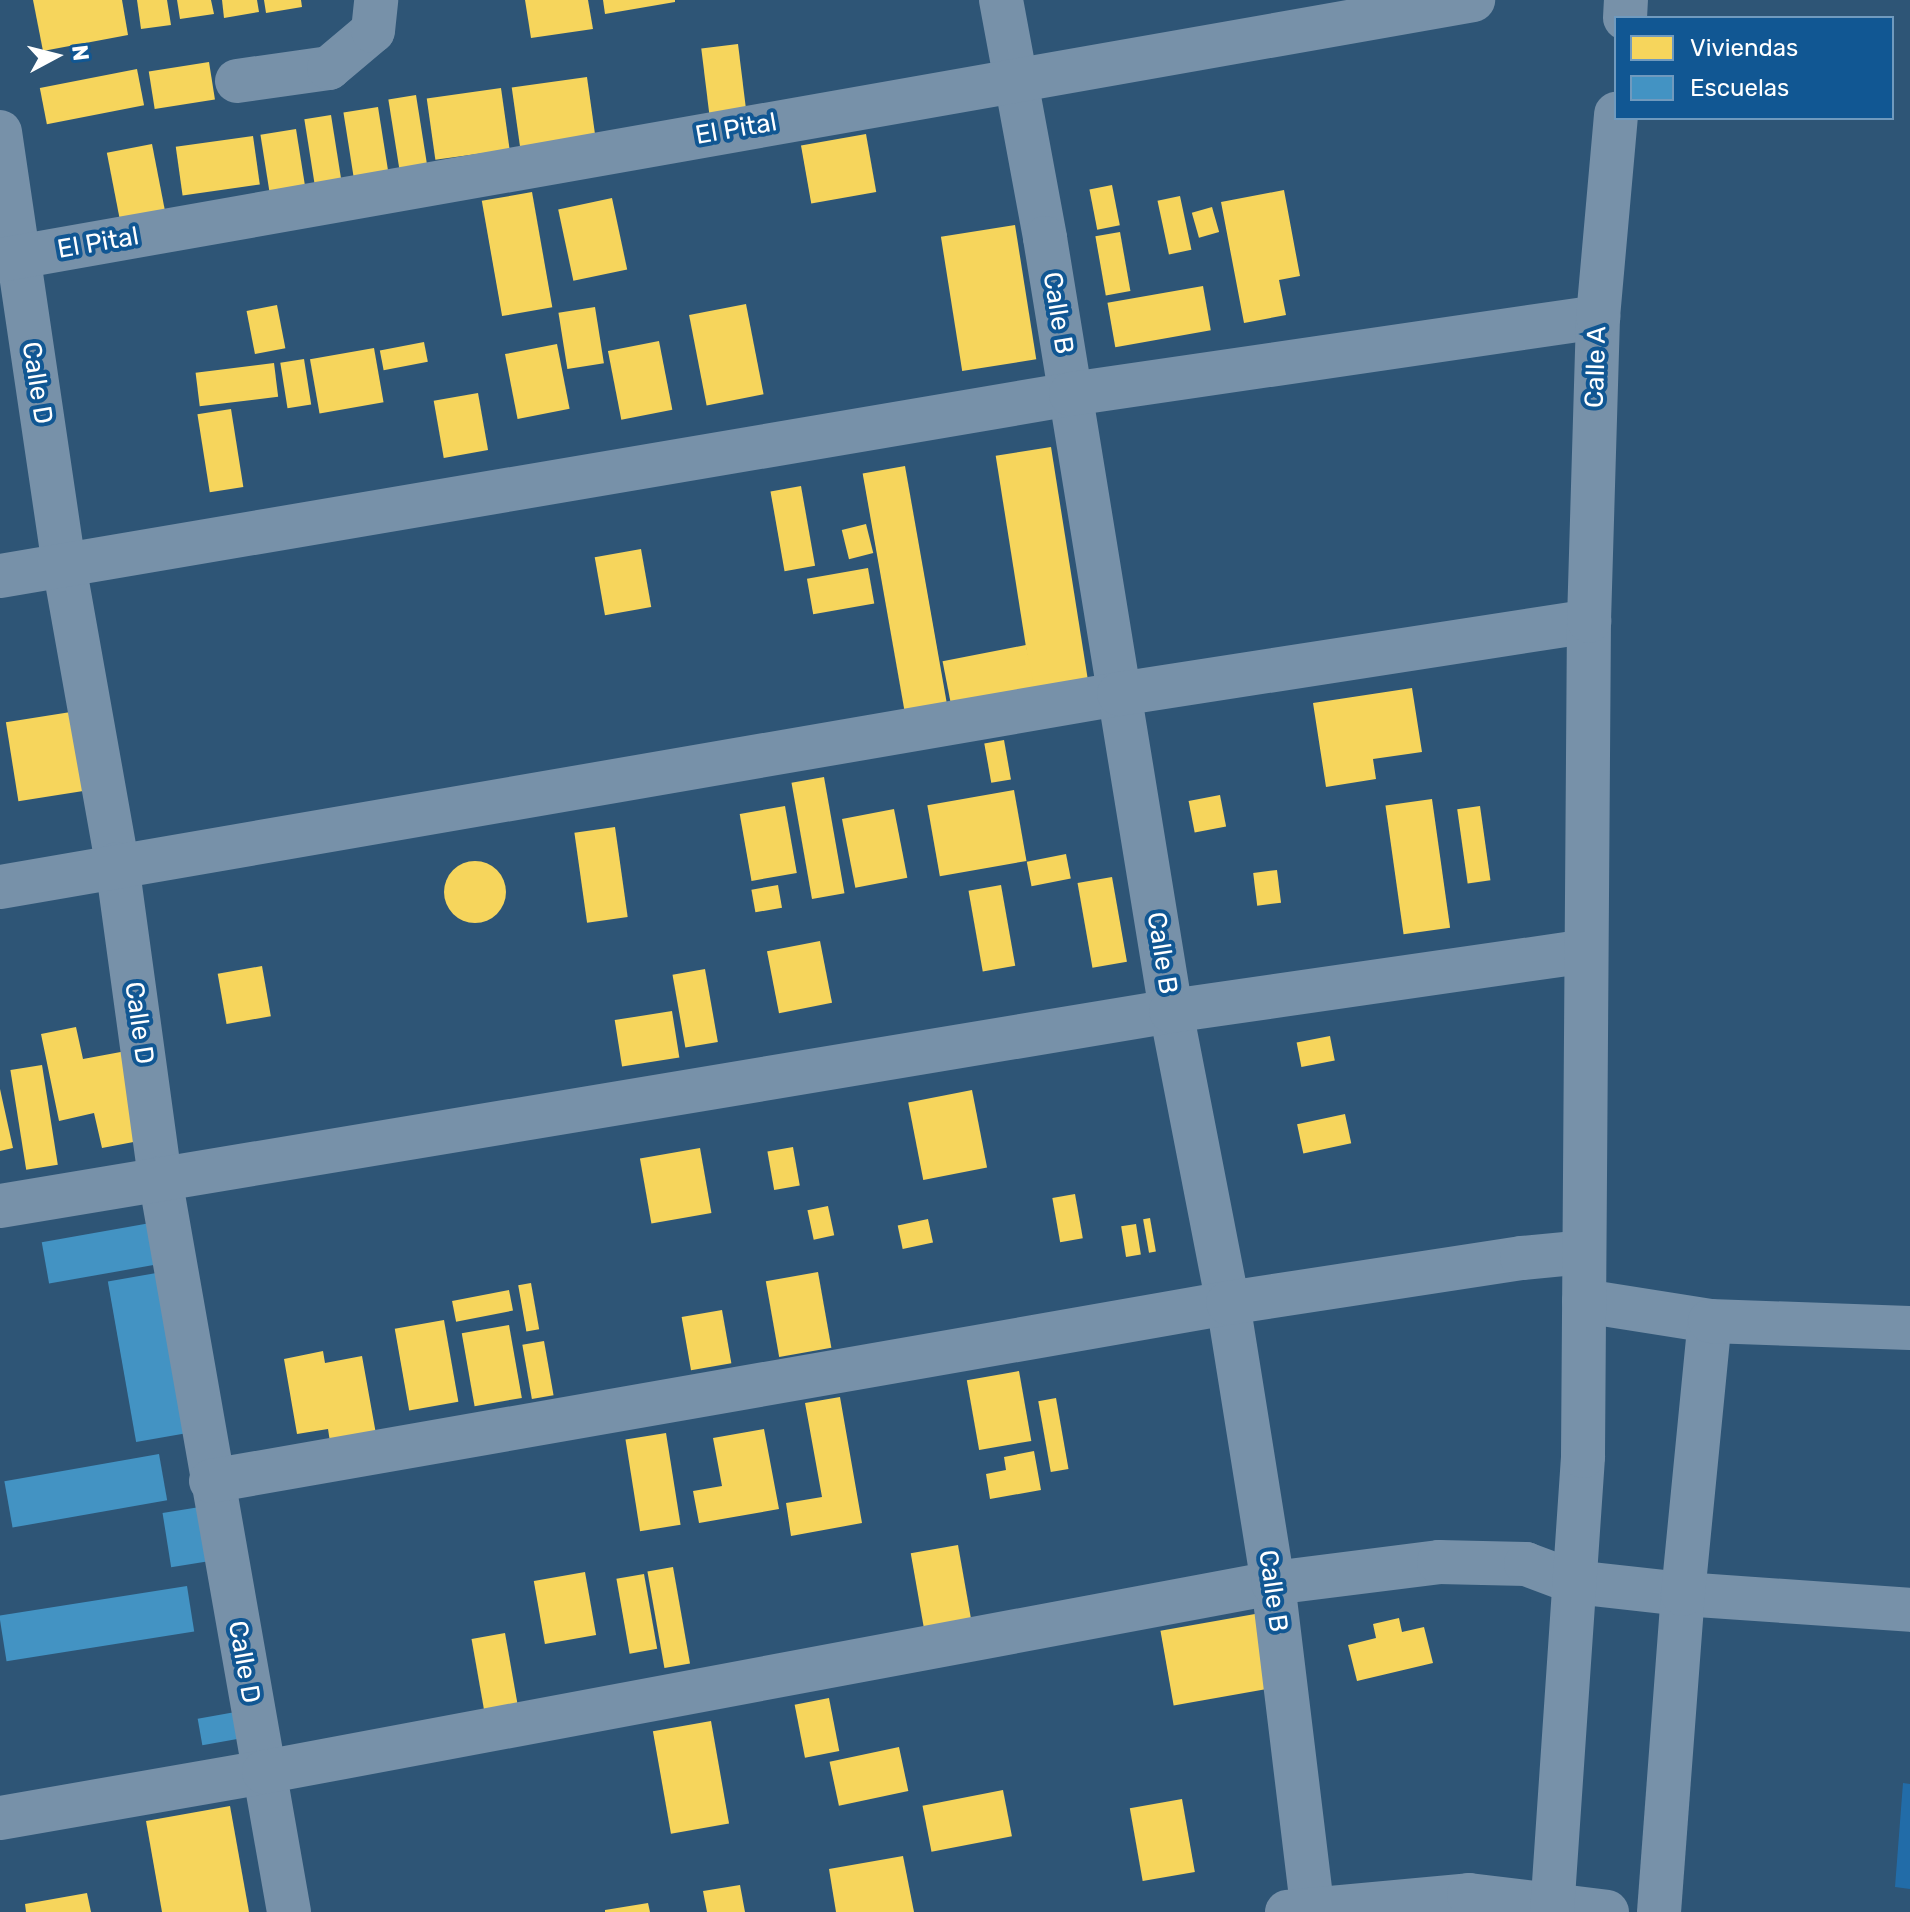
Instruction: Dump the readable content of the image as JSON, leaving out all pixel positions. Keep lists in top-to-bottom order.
{
  "streets": {
    "street": [
      "El Pital",
      "Calle B",
      "Calle A",
      "Calle D"
    ]
  },
  "crossings": [
    ["El Pital", "Calle B"],
    ["El Pital", "Calle D"]
  ],
  "legend": ["Viviendas", "Escuelas"],
  "north": "right"
}
